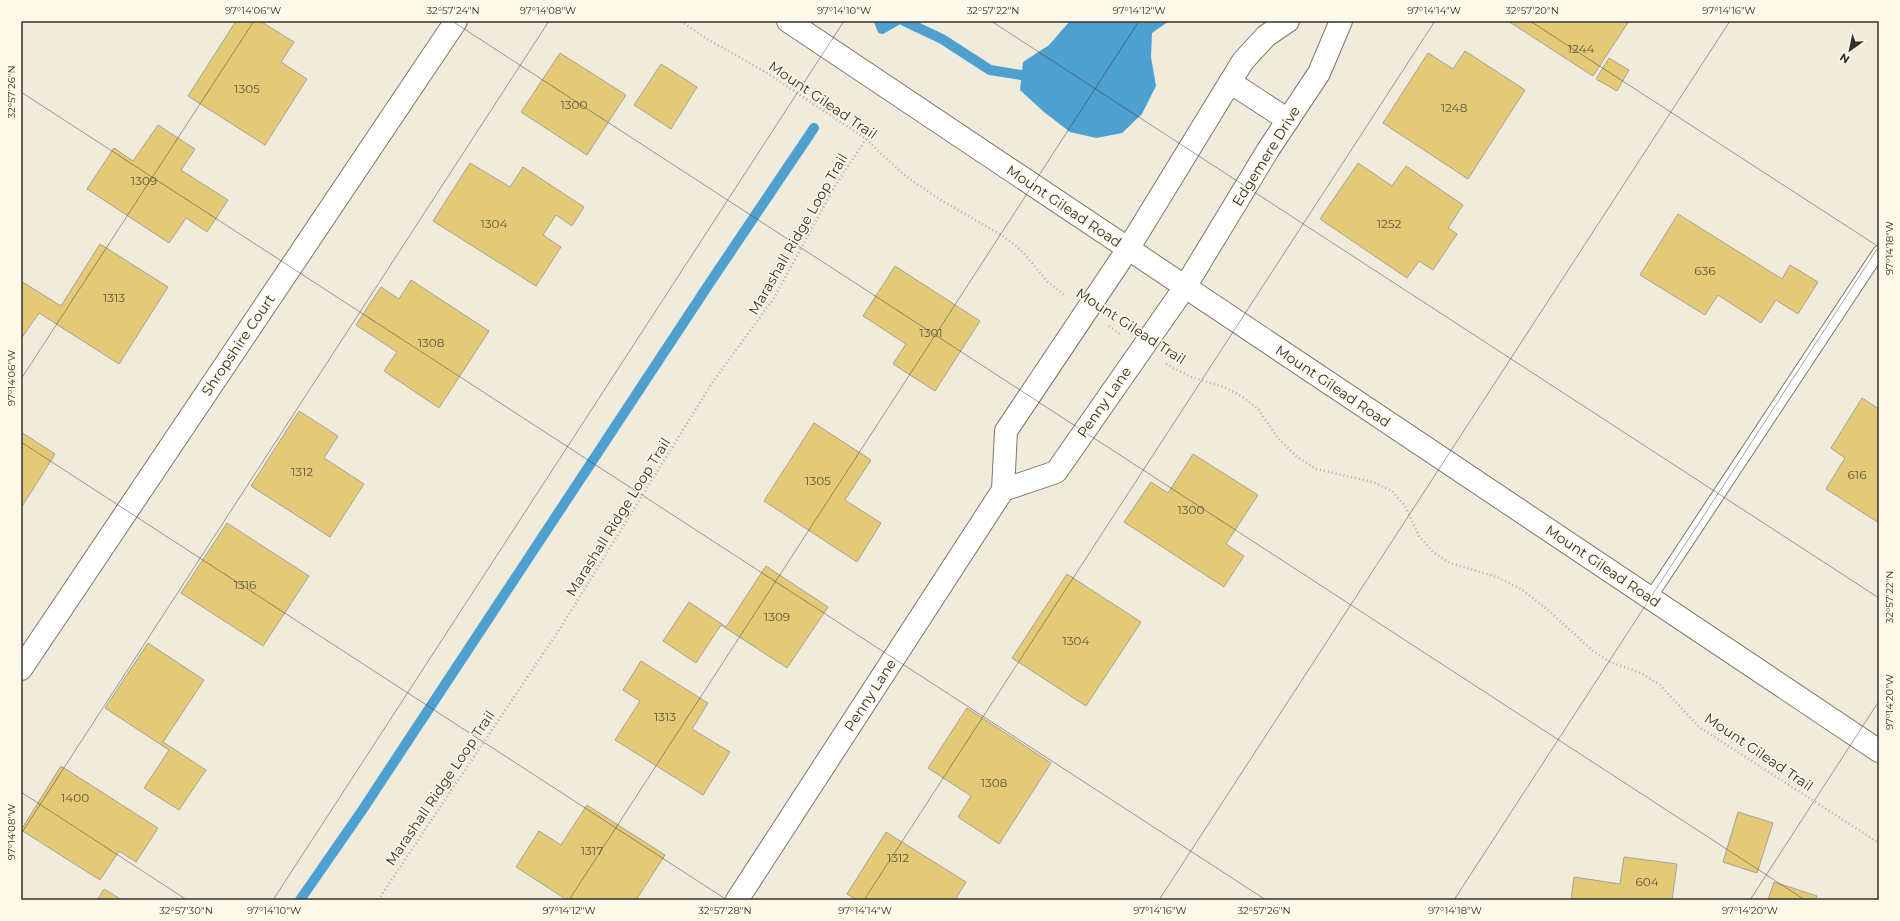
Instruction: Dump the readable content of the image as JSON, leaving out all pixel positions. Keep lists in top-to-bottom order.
{
  "streets": {
    "street": [
      "Edgemere Drive",
      "Mount Gilead Road",
      "Shropshire Court",
      "Penny Lane"
    ],
    "path": ["Mount Gilead Trail", "Marashall Ridge Loop Trail"]
  },
  "crossings": [
    ["Mount Gilead Trail", "Marashall Ridge Loop Trail"],
    ["Mount Gilead Trail", "Penny Lane"],
    ["Edgemere Drive", "Mount Gilead Road"],
    ["Edgemere Drive", "Penny Lane"],
    ["Mount Gilead Road", "Penny Lane"]
  ],
  "house_numbers": [
    "1244",
    "1305",
    "1300",
    "1248",
    "1309",
    "1304",
    "1252",
    "636",
    "1313",
    "1301",
    "1308",
    "1312",
    "616",
    "1305",
    "1300",
    "1316",
    "1309",
    "1304",
    "1313",
    "1308",
    "1400",
    "1317",
    "1312",
    "604"
  ],
  "north": "bottom left",
  "coordinates": [
    "97°14'06\"W",
    "32°57'24\"N",
    "97°14'08\"W",
    "97°14'10\"W",
    "32°57'22\"N",
    "97°14'12\"W",
    "97°14'14\"W",
    "32°57'20\"N",
    "97°14'16\"W",
    "32°57'26\"N",
    "97°14'18\"W",
    "97°14'20\"W",
    "32°57'30\"N",
    "32°57'28\"N"
  ]
}
